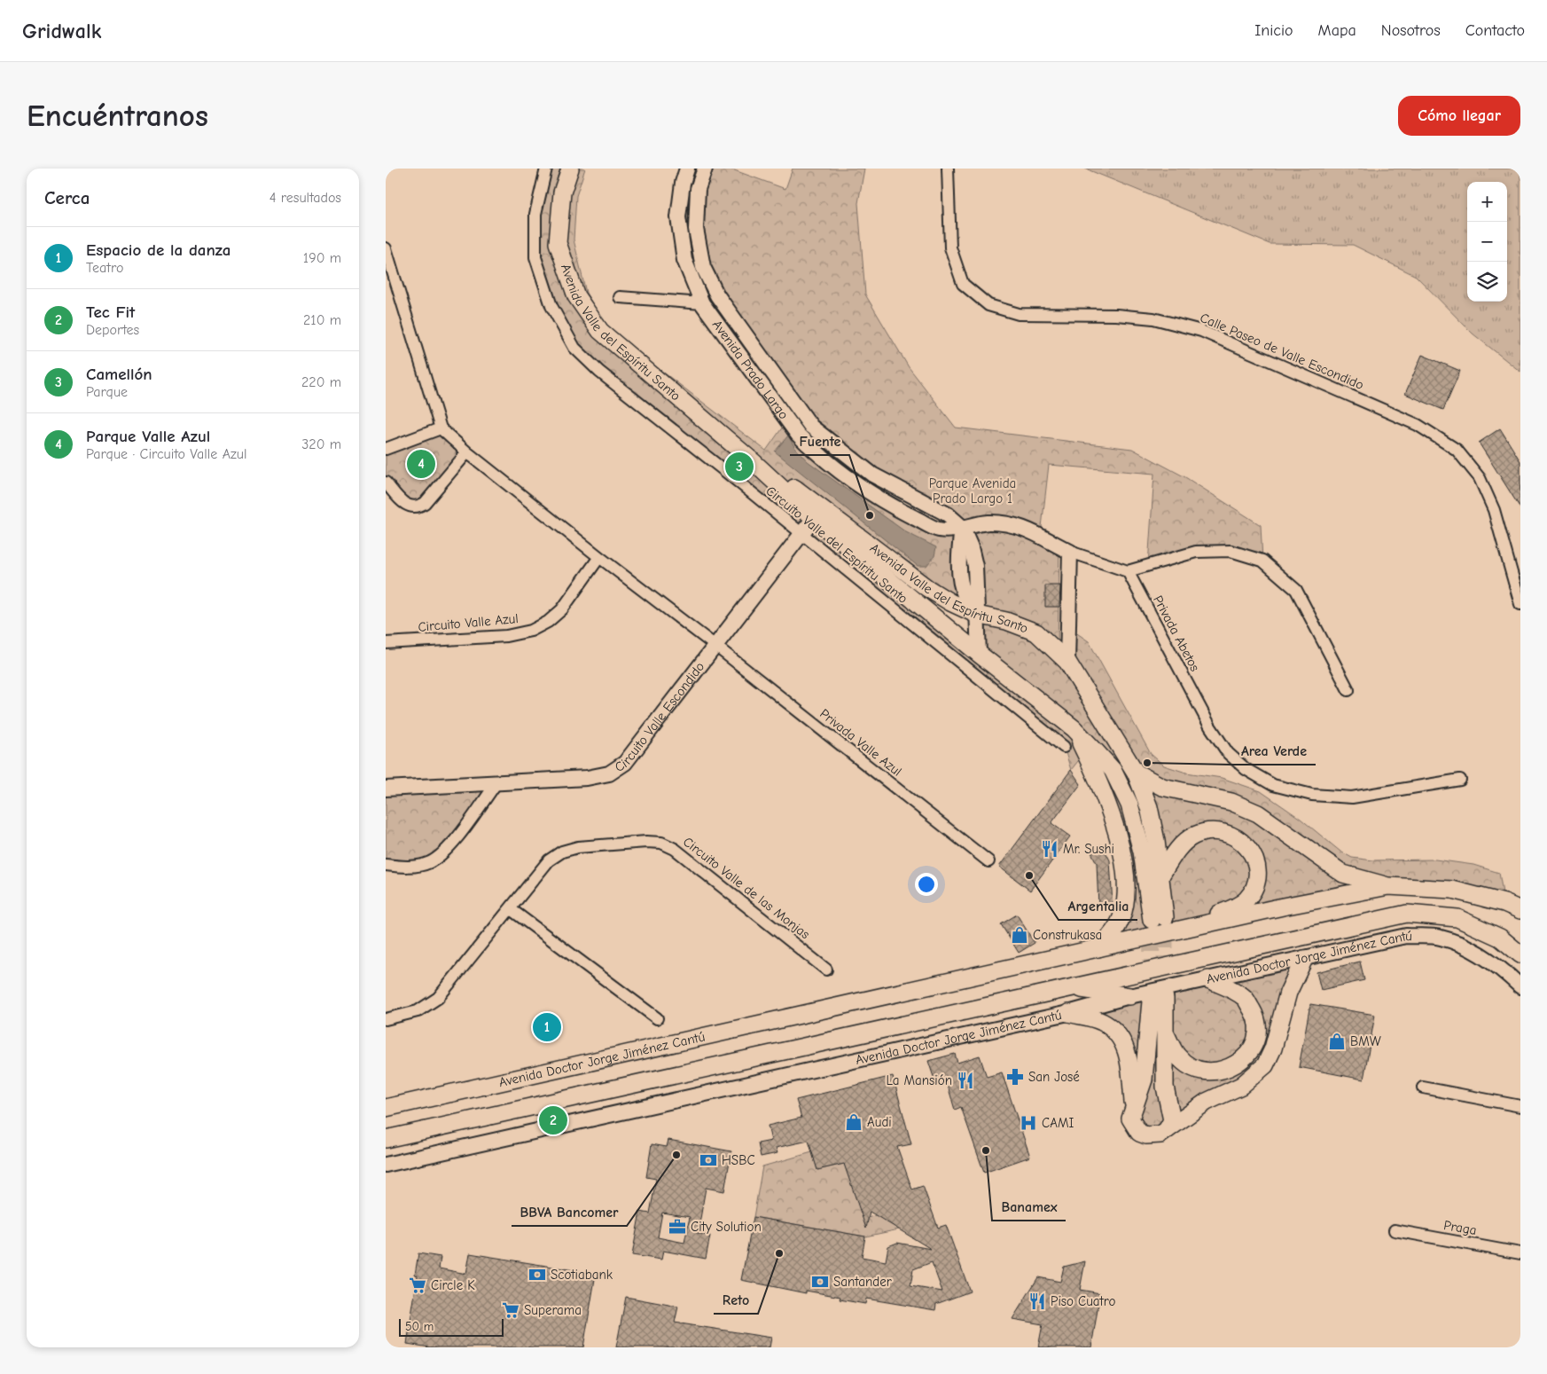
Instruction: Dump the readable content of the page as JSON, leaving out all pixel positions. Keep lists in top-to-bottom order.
{
  "streets": {
    "main road": ["Avenida Valle del Espíritu Santo", "Avenida Doctor Jorge Jiménez Cantú"],
    "street": [
      "Calle Paseo de Valle Escondido",
      "Avenida Prado Largo",
      "Circuito Valle del Espíritu Santo",
      "Circuito Valle Azul",
      "Privada Abetos",
      "Circuito Valle Escondido",
      "Privada Valle Azul",
      "Circuito Valle de las Monjas",
      "Praga"
    ]
  },
  "crossings": [
    ["Avenida Valle del Espíritu Santo", "Circuito Valle Escondido"],
    ["Avenida Prado Largo", "Privada Abetos"],
    ["Circuito Valle del Espíritu Santo", "Circuito Valle Escondido"],
    ["Circuito Valle Escondido", "Privada Valle Azul"]
  ],
  "parks": ["Parque Avenida Prado Largo 1"],
  "places": {
    "other": [
      "Fuente",
      "Area Verde",
      "Argentalia",
      "Banamex",
      "BBVA Bancomer",
      "Reto"
    ],
    "restaurant": ["Mr. Sushi", "La Mansión", "Piso Cuatro"],
    "shop": ["Construkasa", "BMW", "Audi"],
    "pharmacy": ["San José"],
    "hospital": ["CAMI"],
    "bank": ["HSBC", "Scotiabank", "Santander"],
    "office": ["City Solution"],
    "supermarket": ["Circle K", "Superama"]
  },
  "scale_bar": "50 m",
  "page": {
    "header": "Gridwalk",
    "nav": [
      "Inicio",
      "Mapa",
      "Nosotros",
      "Contacto"
    ],
    "buttons": "Cómo llegar",
    "title": "Encuéntranos",
    "heading": ["Cerca", "4 resultados"],
    "map_buttons": ["+", "−"],
    "list": [
      {
        "mark": "1",
        "name": "Espacio de la danza",
        "note": "Teatro",
        "value": "190 m"
      },
      {
        "mark": "2",
        "name": "Tec Fit",
        "note": "Deportes",
        "value": "210 m"
      },
      {
        "mark": "3",
        "name": "Camellón",
        "note": "Parque",
        "value": "220 m"
      },
      {
        "mark": "4",
        "name": "Parque Valle Azul",
        "note": "Parque · Circuito Valle Azul",
        "value": "320 m"
      }
    ],
    "pins": [
      "4",
      "3",
      "1",
      "2"
    ],
    "scale": "50 m"
  }
}
